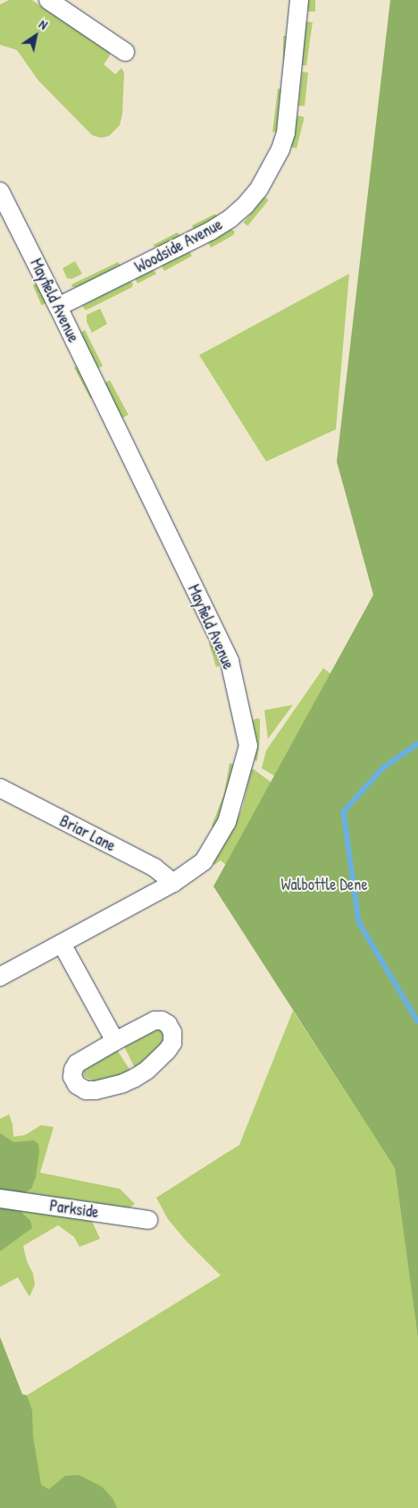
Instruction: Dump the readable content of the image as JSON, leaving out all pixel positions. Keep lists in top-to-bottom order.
{
  "streets": {
    "street": [
      "Woodside Avenue",
      "Mayfield Avenue",
      "Briar Lane",
      "Parkside"
    ]
  },
  "crossings": [
    ["Woodside Avenue", "Mayfield Avenue"],
    ["Mayfield Avenue", "Briar Lane"]
  ],
  "parks": ["Walbottle Dene"],
  "north": "top right"
}
